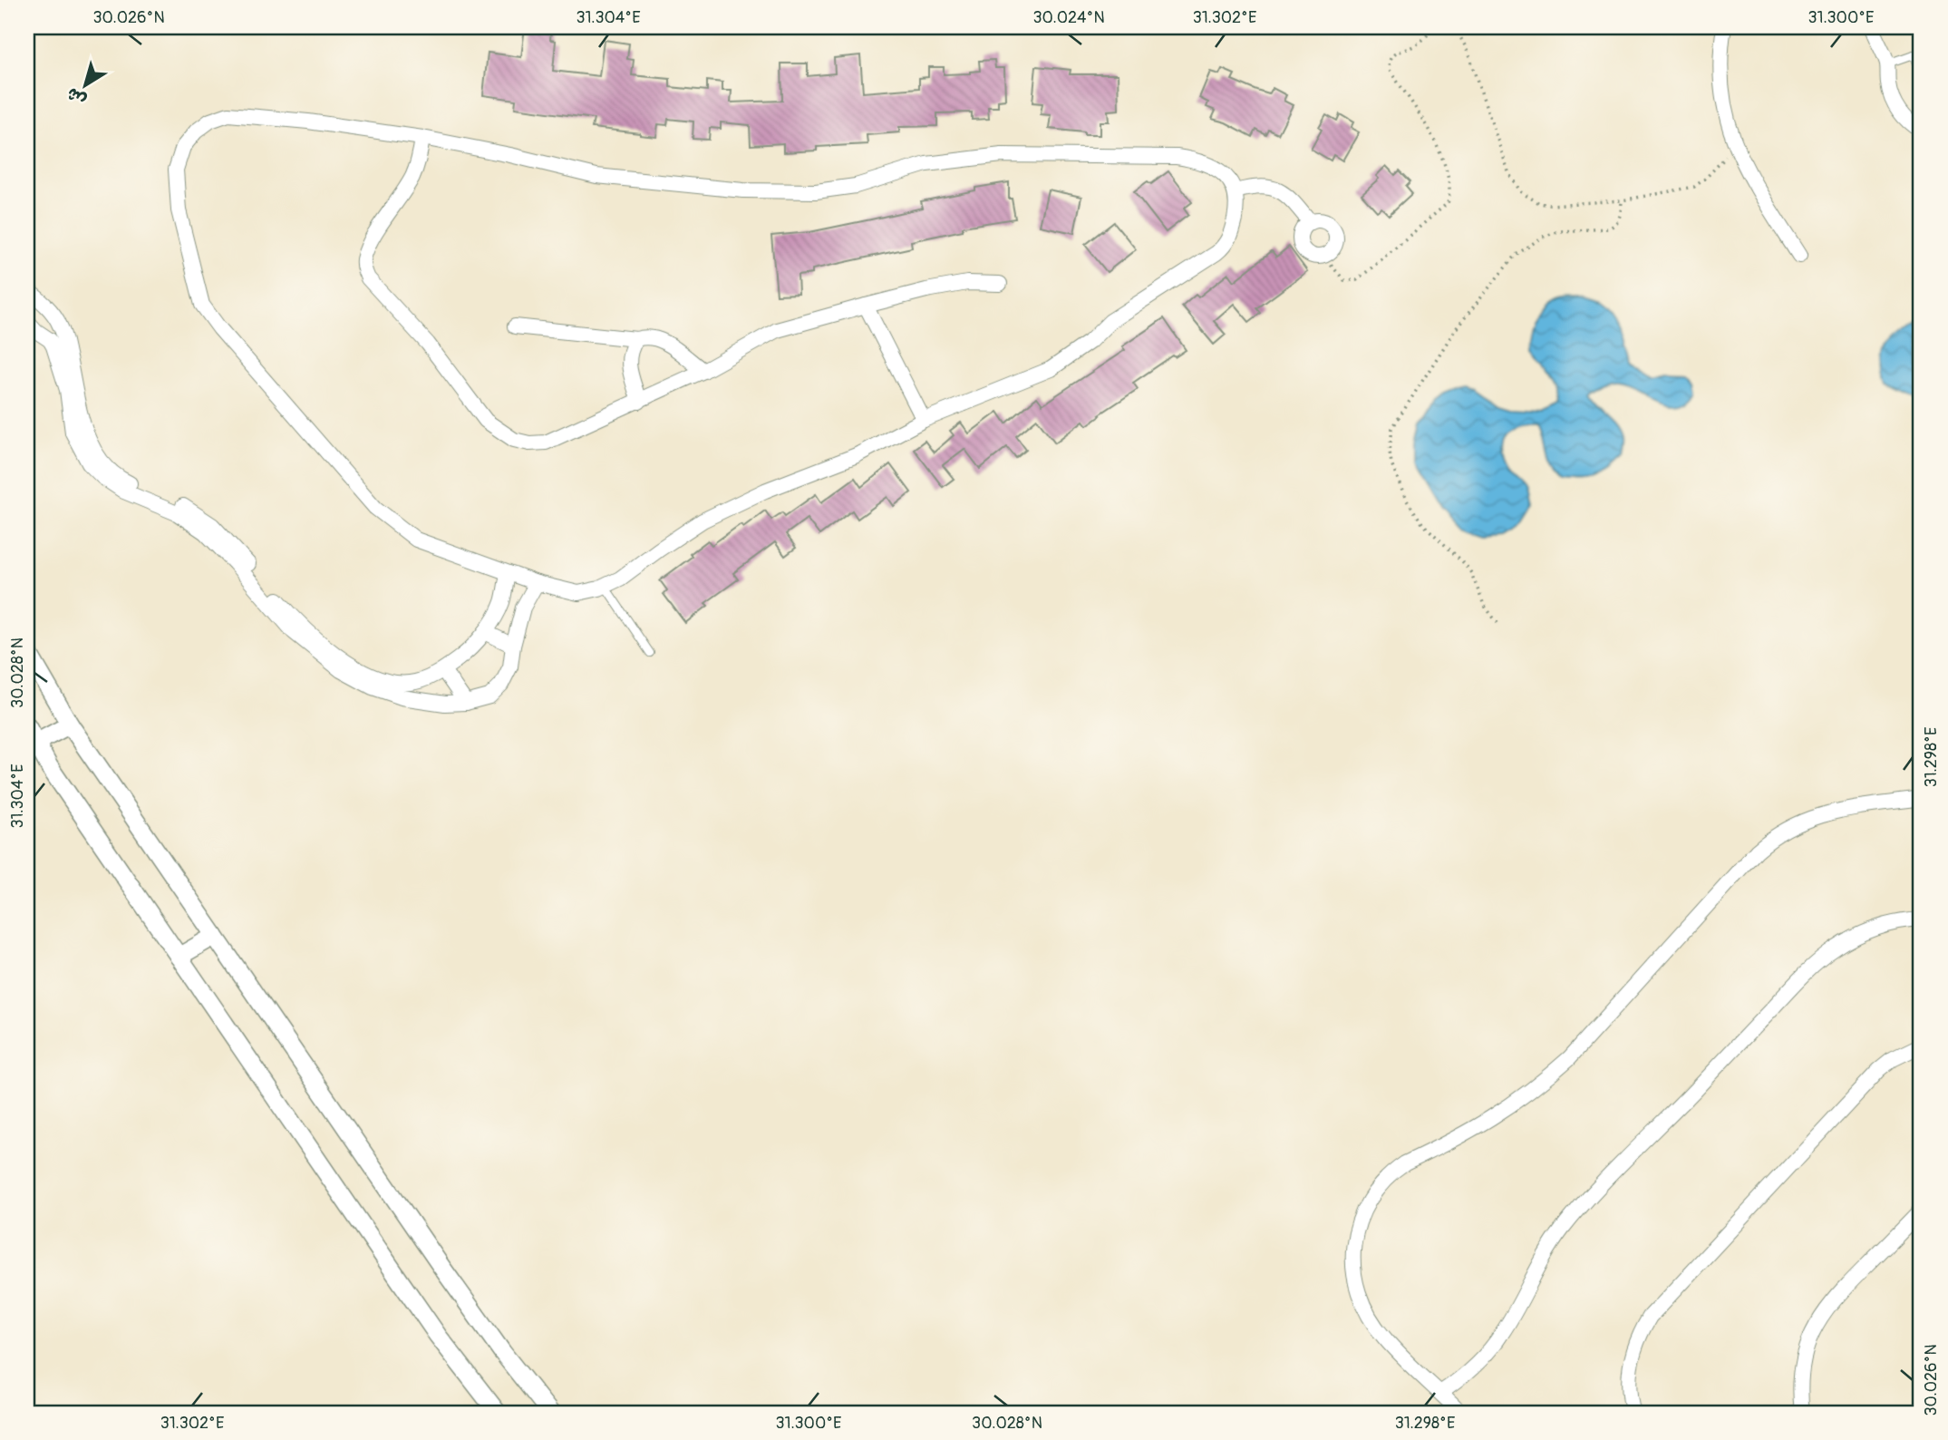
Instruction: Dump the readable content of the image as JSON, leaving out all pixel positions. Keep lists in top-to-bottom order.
{
  "north": "bottom left",
  "coordinates": [
    "30.026°N",
    "31.304°E",
    "30.024°N",
    "31.302°E",
    "31.300°E",
    "30.028°N",
    "31.298°E"
  ]
}
